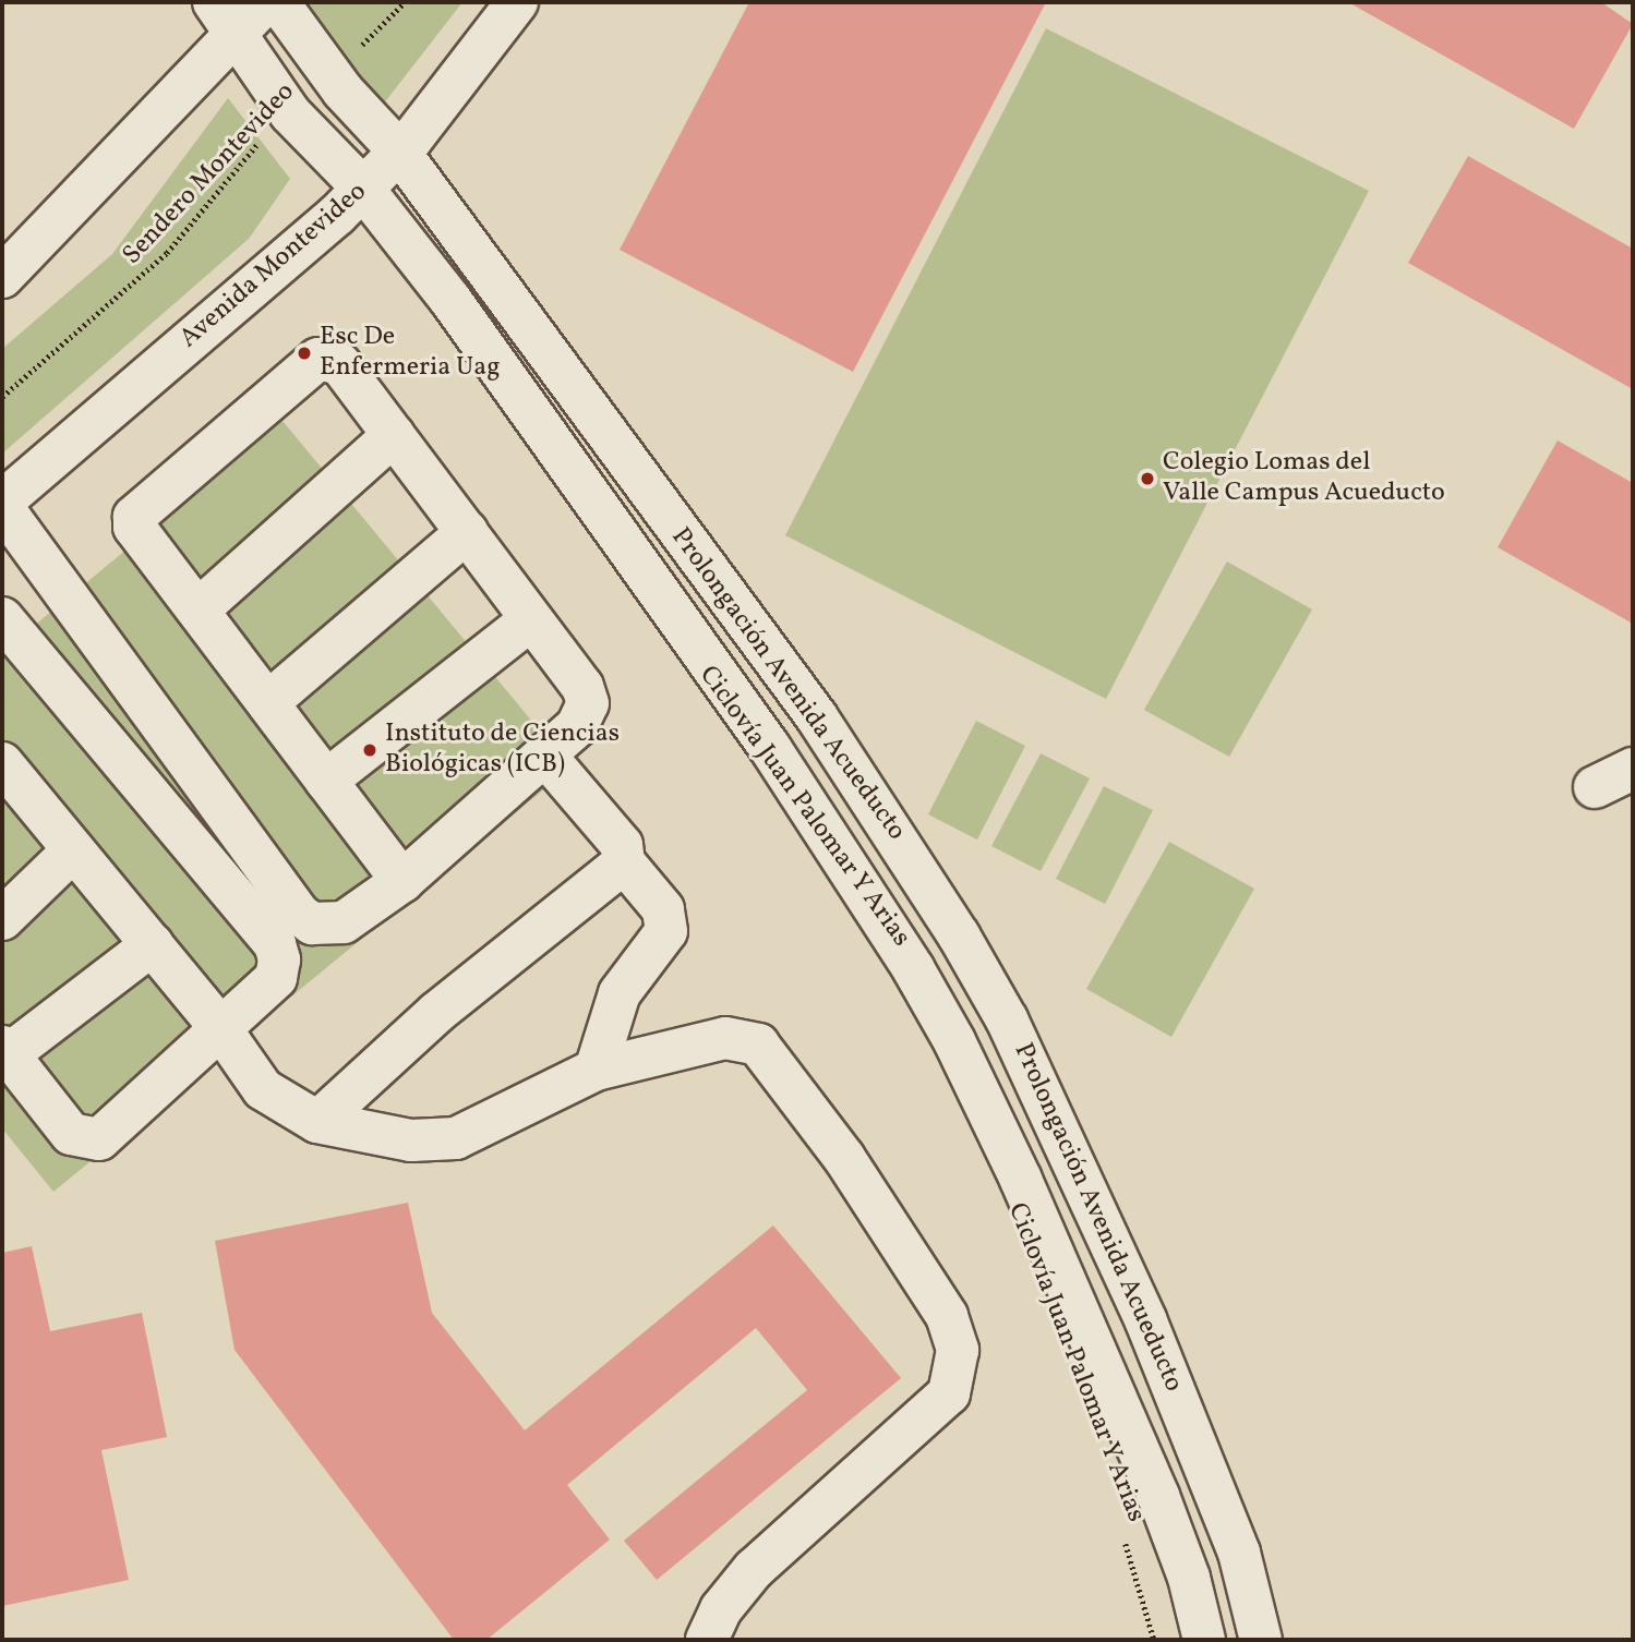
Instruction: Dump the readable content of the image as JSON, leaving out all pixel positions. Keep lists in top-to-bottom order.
{
  "streets": {
    "street": ["Avenida Montevideo", "Prolongación Avenida Acueducto"],
    "path": ["Sendero Montevideo", "Ciclovía Juan Palomar Y Arias"]
  },
  "crossings": [
    ["Sendero Montevideo", "Prolongación Avenida Acueducto"],
    ["Avenida Montevideo", "Prolongación Avenida Acueducto"]
  ],
  "places": ["Esc De Enfermeria Uag", "Colegio Lomas del Valle Campus Acueducto", "Instituto de Ciencias Biológicas (ICB)"]
}
